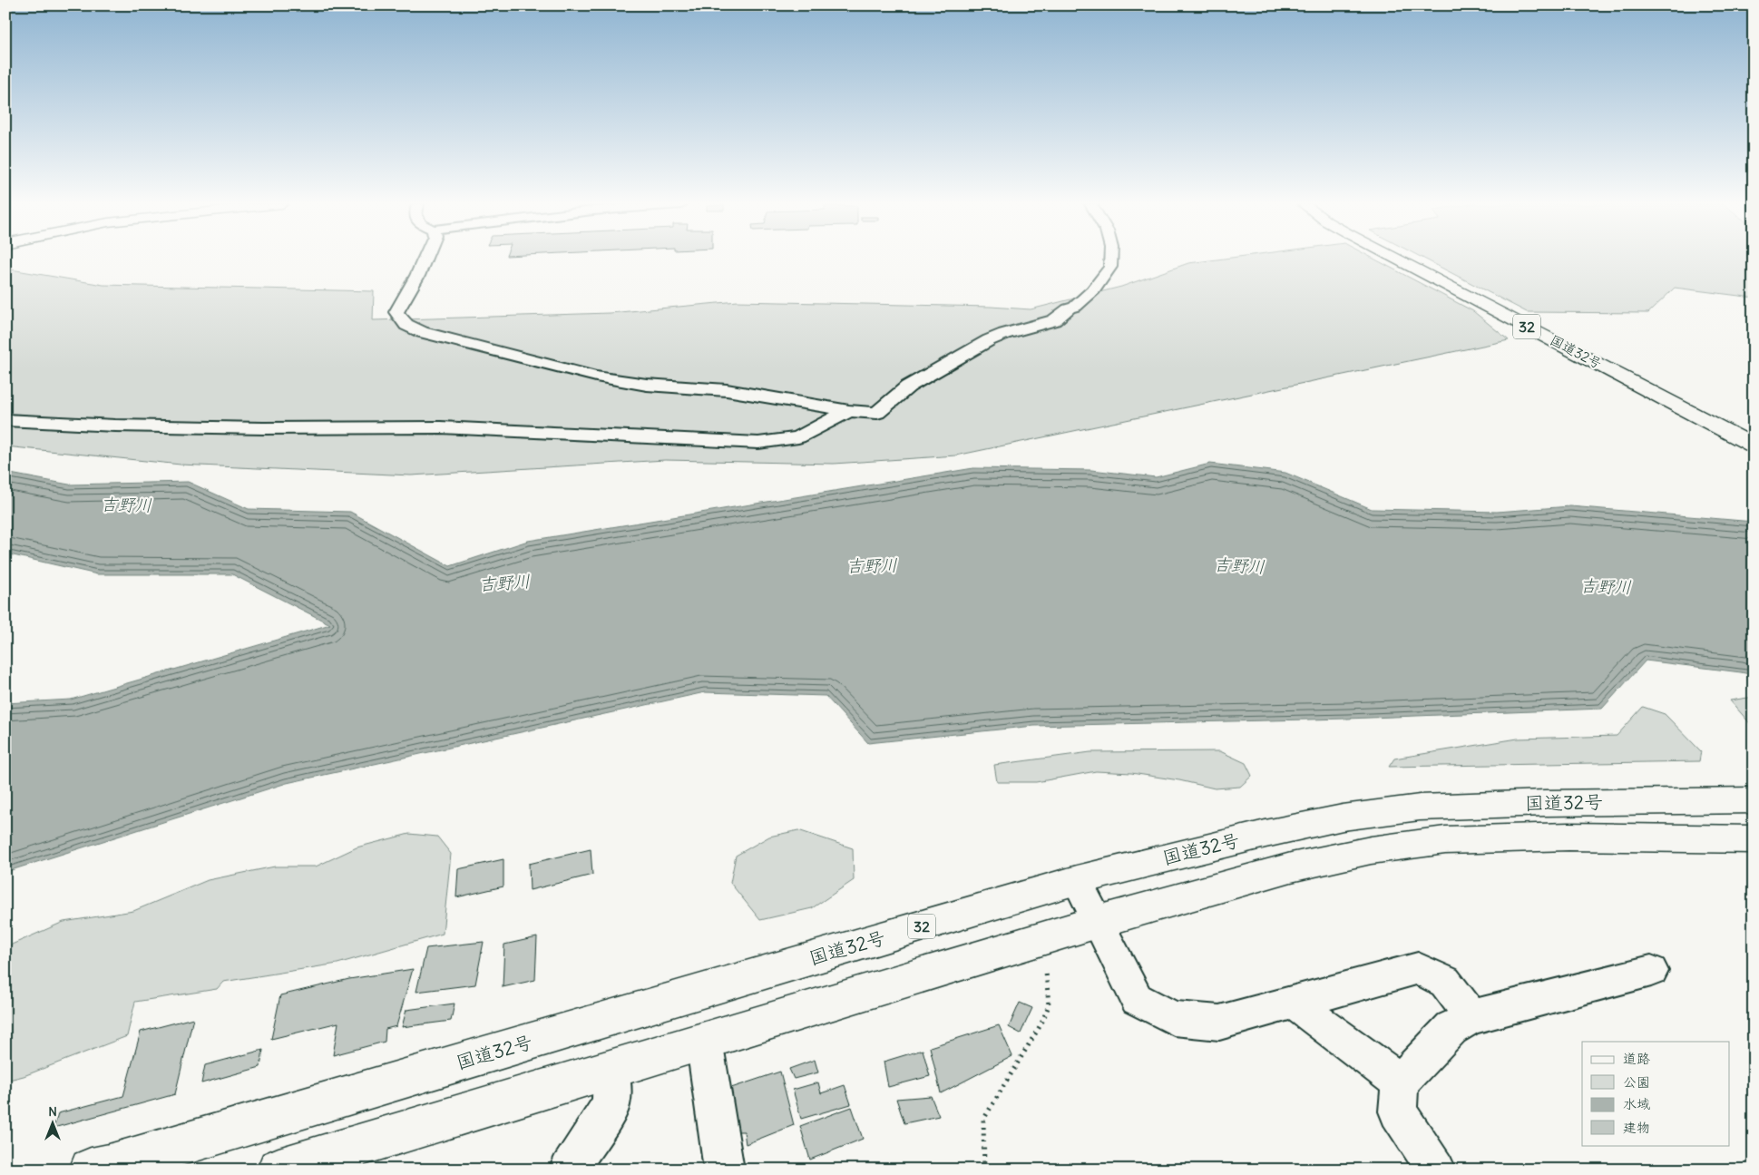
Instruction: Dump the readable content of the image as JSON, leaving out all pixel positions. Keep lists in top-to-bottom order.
{
  "streets": {
    "main road": ["32", "国道32号"]
  },
  "water": ["吉野川"],
  "legend": [
    "道路",
    "公園",
    "水域",
    "建物"
  ],
  "north": "top"
}
